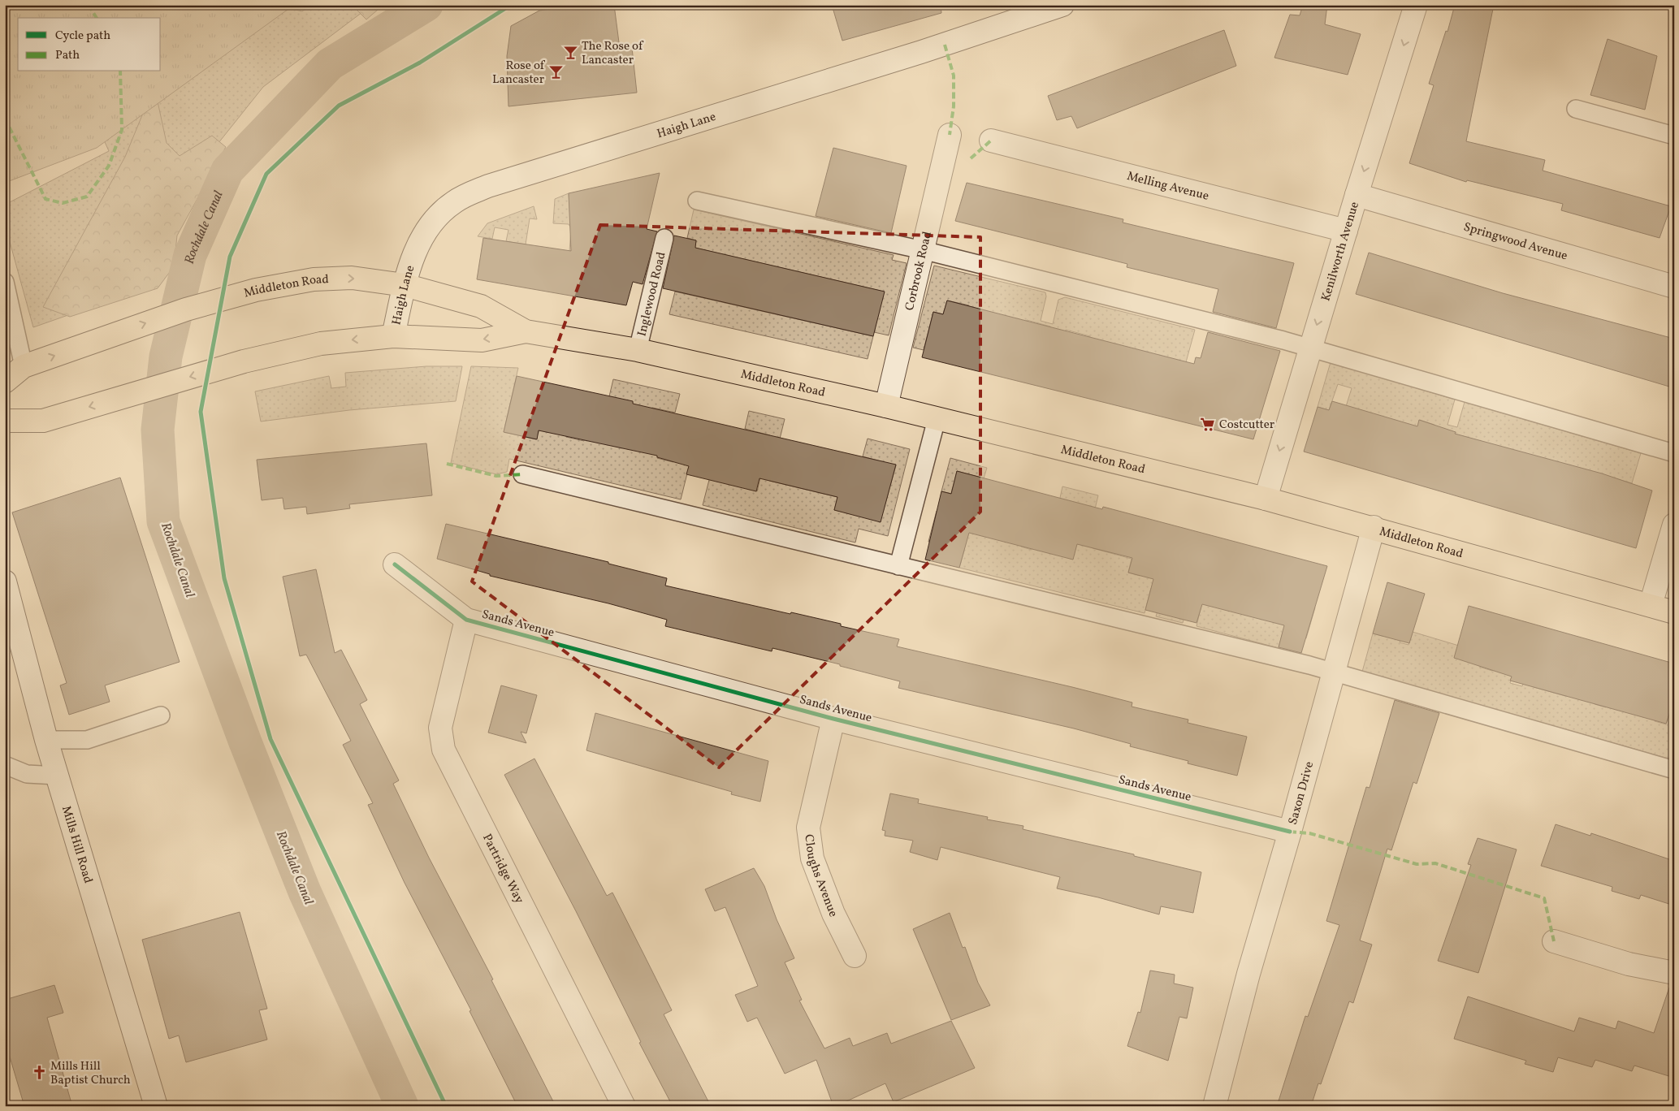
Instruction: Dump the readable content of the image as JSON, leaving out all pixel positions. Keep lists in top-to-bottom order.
{
  "streets": {
    "main road": ["Middleton Road"],
    "street": [
      "Haigh Lane",
      "Melling Avenue",
      "Springwood Avenue",
      "Kenilworth Avenue",
      "Corbrook Road",
      "Sands Avenue",
      "Saxon Drive",
      "Mills Hill Road",
      "Partridge Way",
      "Cloughs Avenue"
    ],
    "lane": ["Inglewood Road"]
  },
  "crossings": [
    ["Haigh Lane", "Middleton Road"],
    ["Melling Avenue", "Kenilworth Avenue"],
    ["Springwood Avenue", "Kenilworth Avenue"],
    ["Kenilworth Avenue", "Middleton Road"],
    ["Corbrook Road", "Middleton Road"],
    ["Middleton Road", "Inglewood Road"],
    ["Middleton Road", "Saxon Drive"],
    ["Sands Avenue", "Saxon Drive"],
    ["Sands Avenue", "Partridge Way"],
    ["Sands Avenue", "Cloughs Avenue"]
  ],
  "one_way": ["Kenilworth Avenue"],
  "water": ["Rochdale Canal"],
  "places": {
    "bar": ["The Rose of Lancaster", "Rose of Lancaster"],
    "supermarket": ["Costcutter"],
    "church": ["Mills Hill Baptist Church"]
  },
  "legend": ["Cycle path", "Path"]
}
